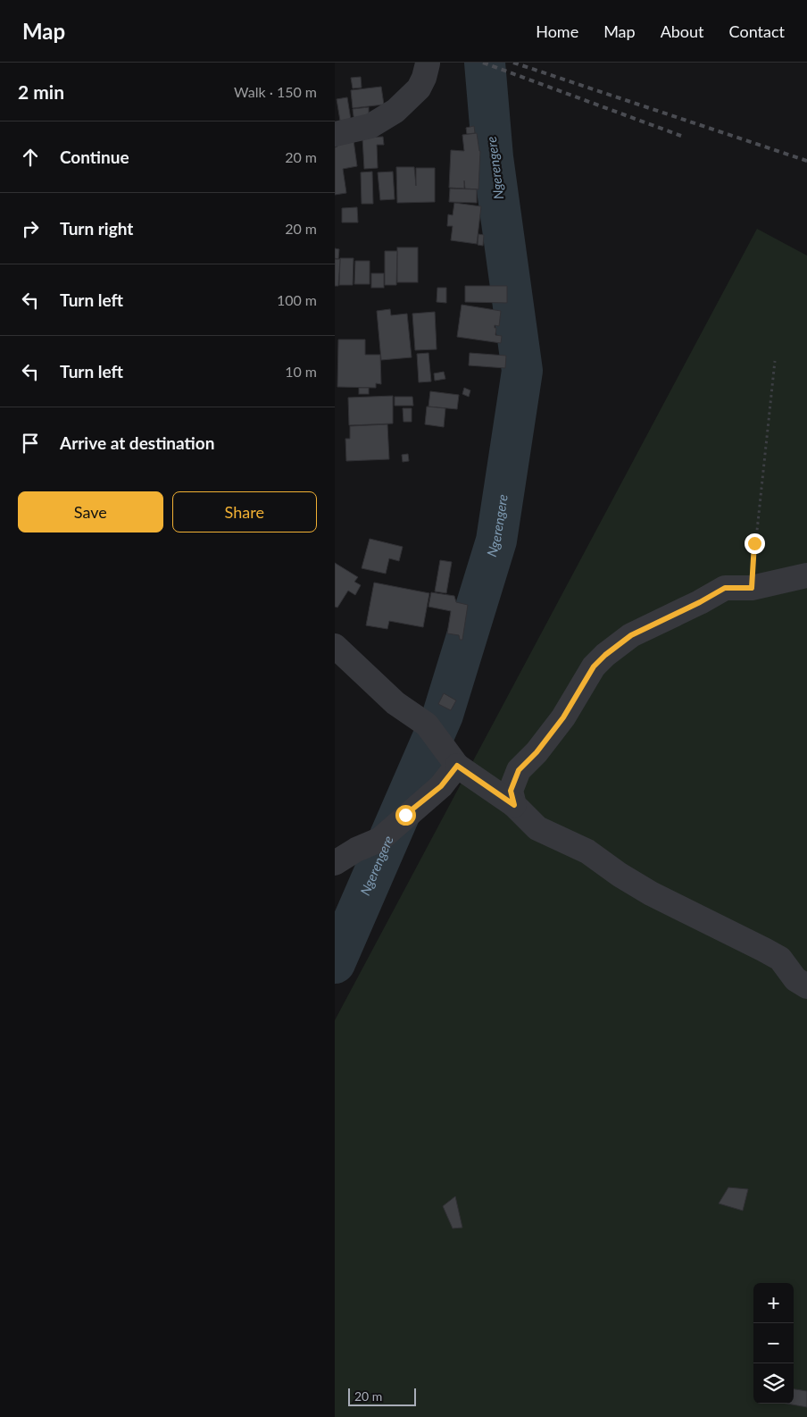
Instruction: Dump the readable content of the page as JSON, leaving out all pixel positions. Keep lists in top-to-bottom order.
{
  "water": ["Ngerengere"],
  "scale_bar": "20 m",
  "page": {
    "header": "Map",
    "nav": [
      "Home",
      "Map",
      "About",
      "Contact"
    ],
    "heading": ["2 min", "Walk · 150 m"],
    "list": [
      ["Continue", "20 m"],
      ["Turn right", "20 m"],
      ["Turn left", "100 m"],
      ["Turn left", "10 m"],
      "Arrive at destination"
    ],
    "buttons": ["Save", "Share"],
    "map_buttons": ["+", "−"],
    "scale": "20 m"
  }
}
